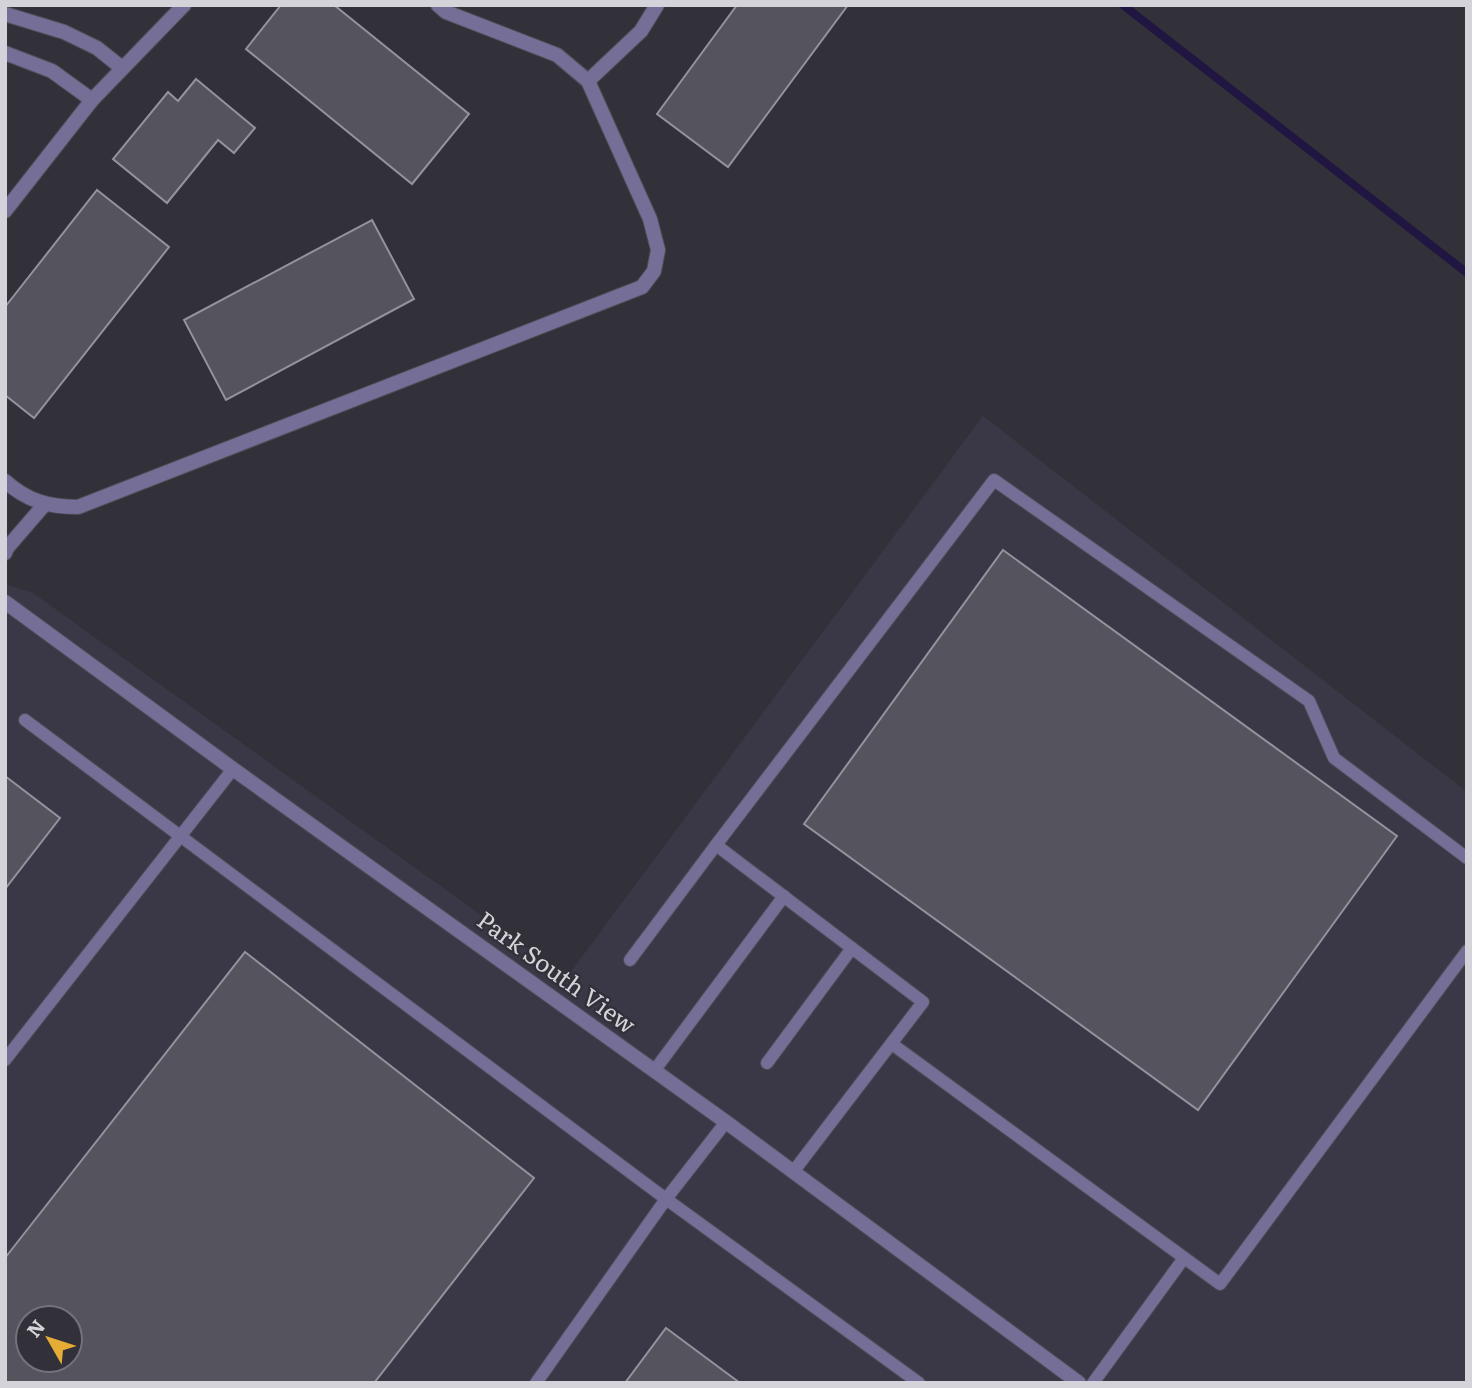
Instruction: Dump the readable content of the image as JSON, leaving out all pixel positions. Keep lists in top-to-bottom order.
{
  "streets": {
    "street": ["Park South View"]
  },
  "north": "top left"
}
